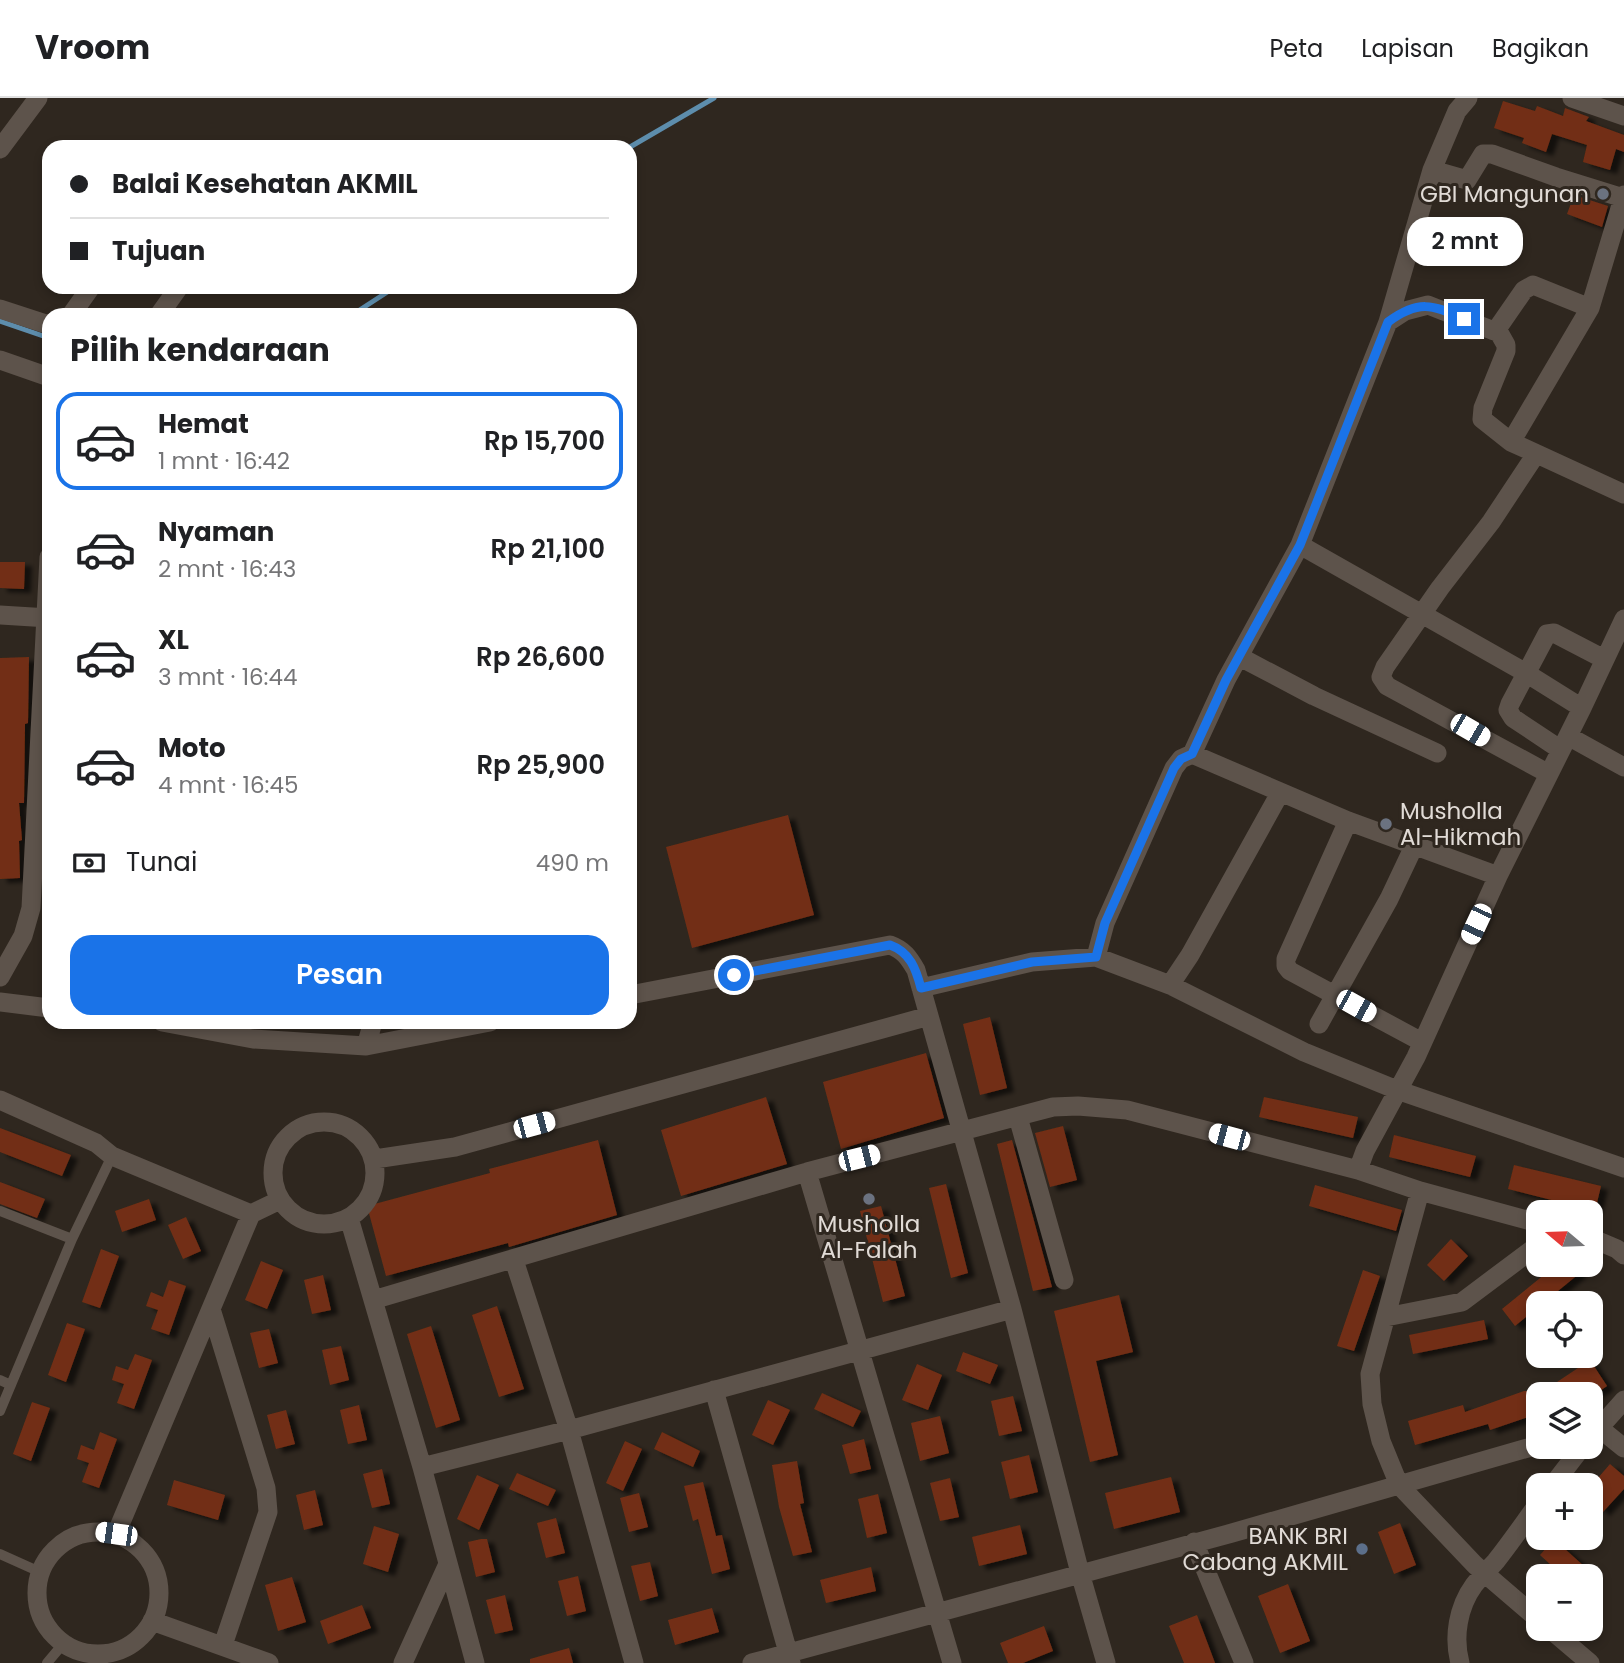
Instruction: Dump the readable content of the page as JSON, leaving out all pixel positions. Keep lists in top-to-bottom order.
{
  "places": [
    "GBI Mangunan",
    "Musholla Al-Hikmah",
    "Musholla Al-Falah",
    "BANK BRI Cabang AKMIL"
  ],
  "north": "left",
  "page": {
    "header": "Vroom",
    "nav": ["Peta", "Lapisan", "Bagikan"],
    "banner": ["Balai Kesehatan AKMIL", "Tujuan"],
    "bubble": "2 mnt",
    "heading": "Pilih kendaraan",
    "list": [
      {
        "name": "Hemat",
        "note": "1 mnt · 16:42",
        "value": "Rp 15,700"
      },
      {
        "name": "Nyaman",
        "note": "2 mnt · 16:43",
        "value": "Rp 21,100"
      },
      {
        "name": "XL",
        "note": "3 mnt · 16:44",
        "value": "Rp 26,600"
      },
      {
        "name": "Moto",
        "note": "4 mnt · 16:45",
        "value": "Rp 25,900"
      }
    ],
    "pay": ["Tunai", "490 m"],
    "buttons": "Pesan",
    "map_buttons": ["+", "−"]
  }
}
